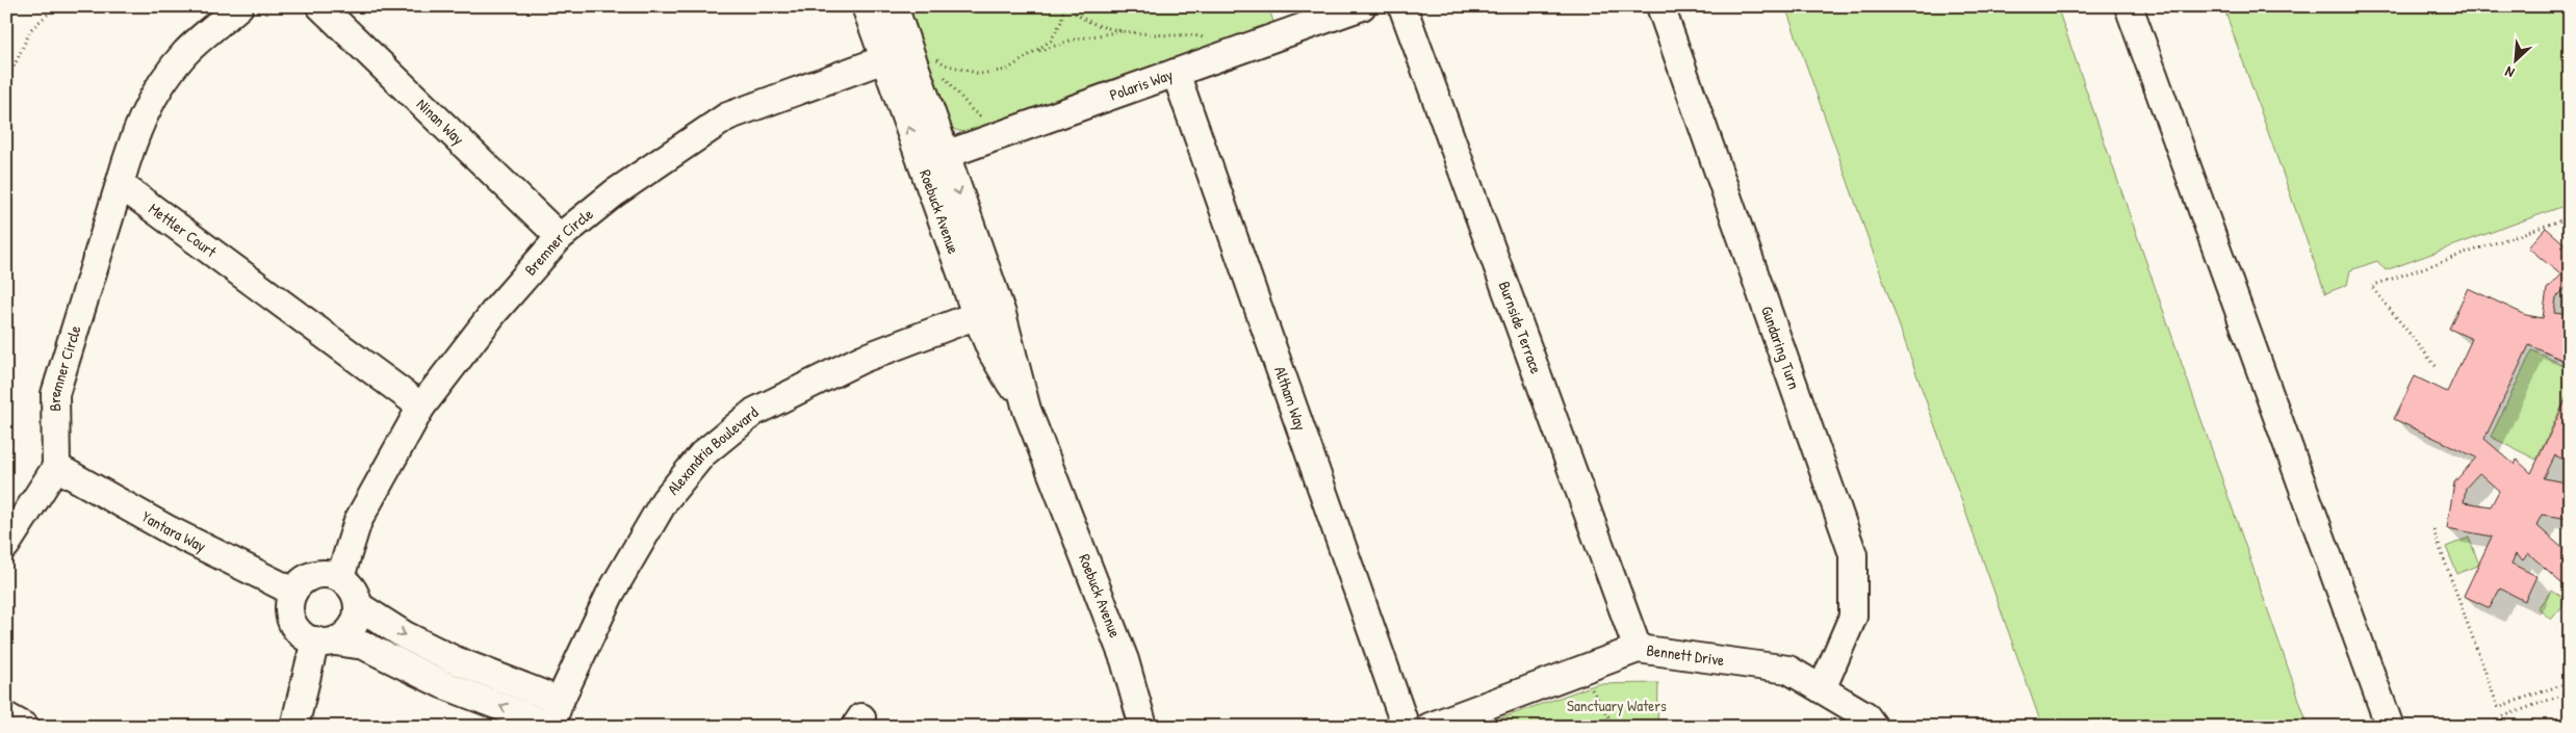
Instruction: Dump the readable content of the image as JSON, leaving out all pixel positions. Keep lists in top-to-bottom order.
{
  "streets": {
    "street": [
      "Polaris Way",
      "Ninan Way",
      "Roebuck Avenue",
      "Mettler Court",
      "Bremner Circle",
      "Burnside Terrace",
      "Gundaring Turn",
      "Altham Way",
      "Alexandria Boulevard",
      "Yantara Way",
      "Bennett Drive"
    ]
  },
  "crossings": [
    ["Polaris Way", "Roebuck Avenue"],
    ["Polaris Way", "Altham Way"],
    ["Ninan Way", "Bremner Circle"],
    ["Roebuck Avenue", "Bremner Circle"],
    ["Roebuck Avenue", "Alexandria Boulevard"],
    ["Mettler Court", "Bremner Circle"],
    ["Bremner Circle", "Yantara Way"],
    ["Burnside Terrace", "Bennett Drive"],
    ["Gundaring Turn", "Bennett Drive"]
  ],
  "parks": ["Sanctuary Waters"],
  "north": "bottom left"
}
